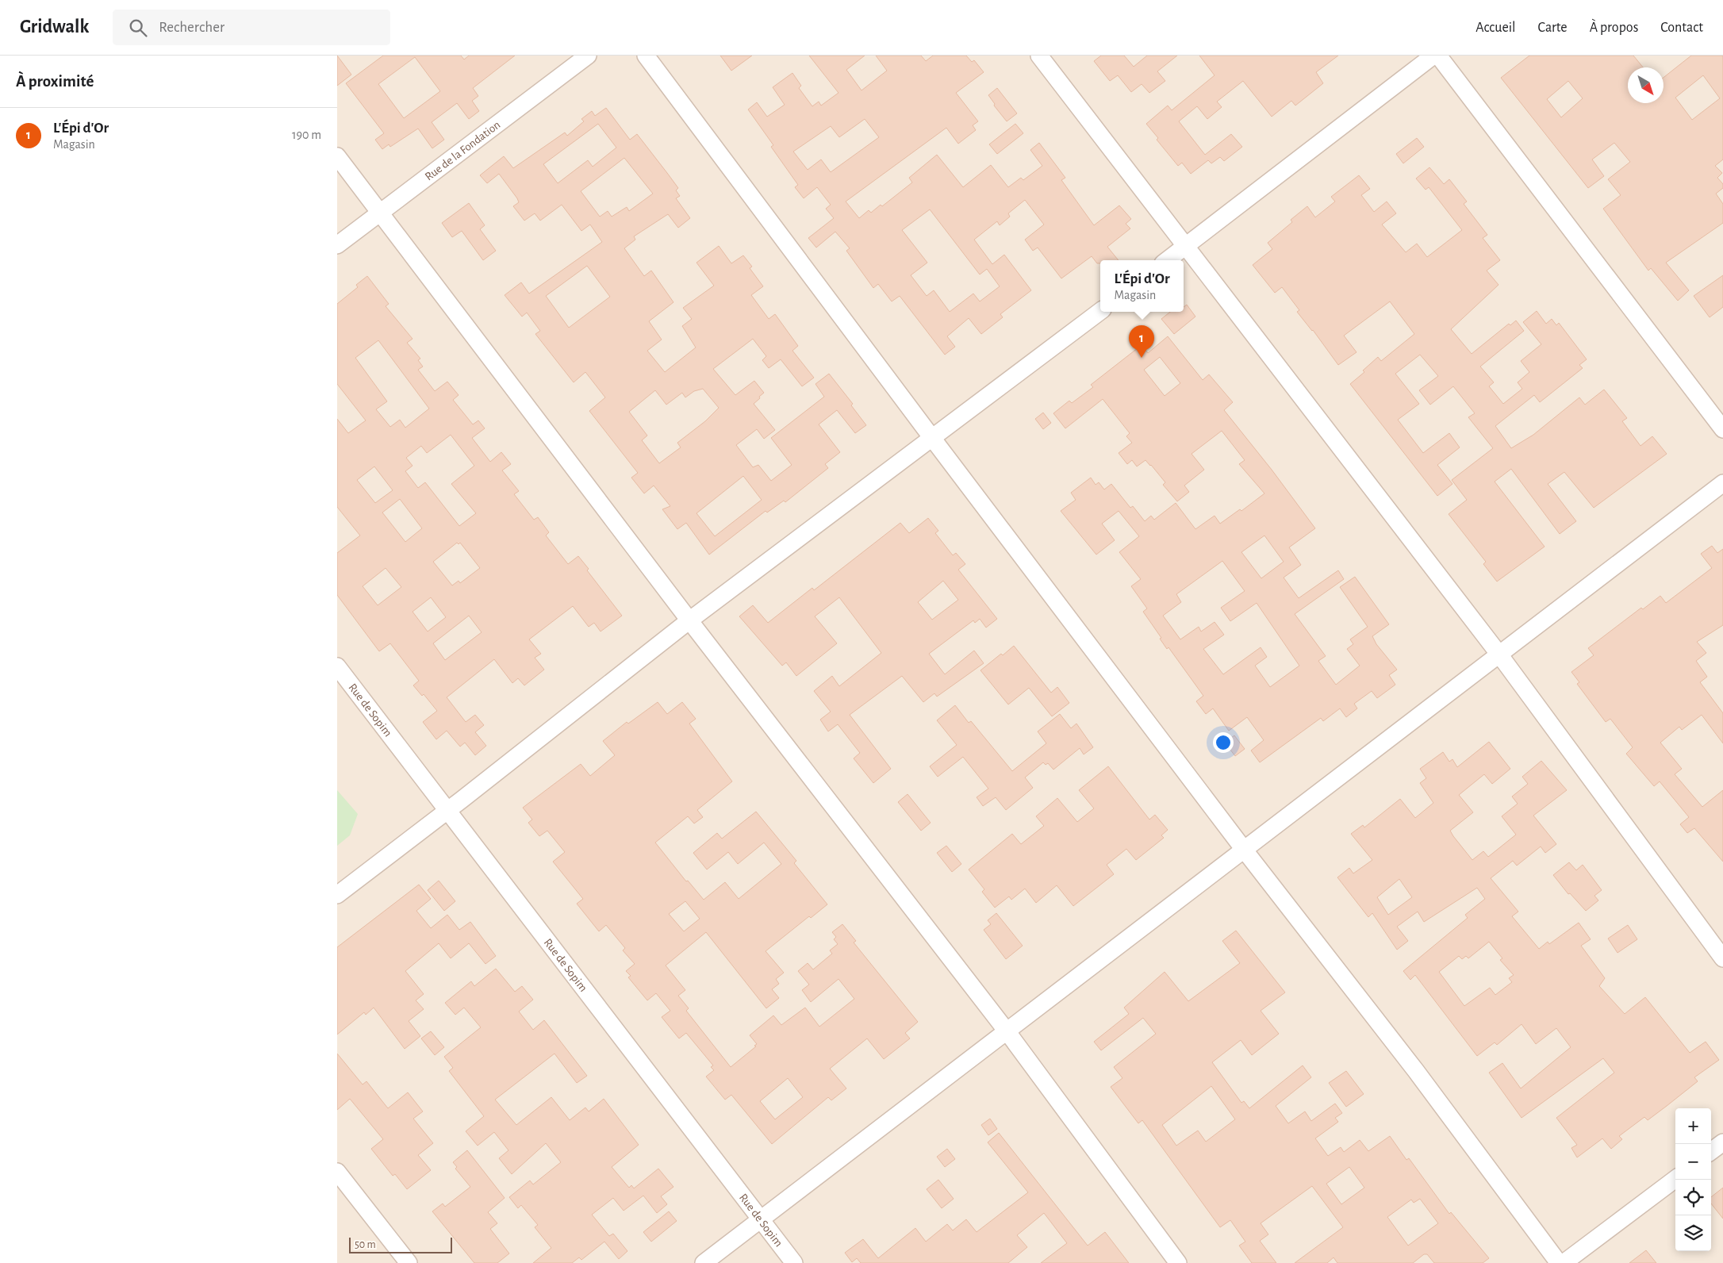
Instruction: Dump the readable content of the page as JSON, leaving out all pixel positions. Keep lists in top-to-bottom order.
{
  "streets": {
    "street": ["Rue de la Fondation", "Rue de Sopim"]
  },
  "scale_bar": "50 m",
  "north": "bottom right",
  "page": {
    "header": "Gridwalk",
    "search": "Rechercher",
    "nav": [
      "Accueil",
      "Carte",
      "À propos",
      "Contact"
    ],
    "heading": "À proximité",
    "list": [
      {
        "mark": "1",
        "name": "L'Épi d'Or",
        "note": "Magasin",
        "value": "190 m"
      }
    ],
    "popup": ["L'Épi d'Or", "Magasin"],
    "pins": "1",
    "map_buttons": ["+", "−"],
    "scale": "50 m"
  }
}
